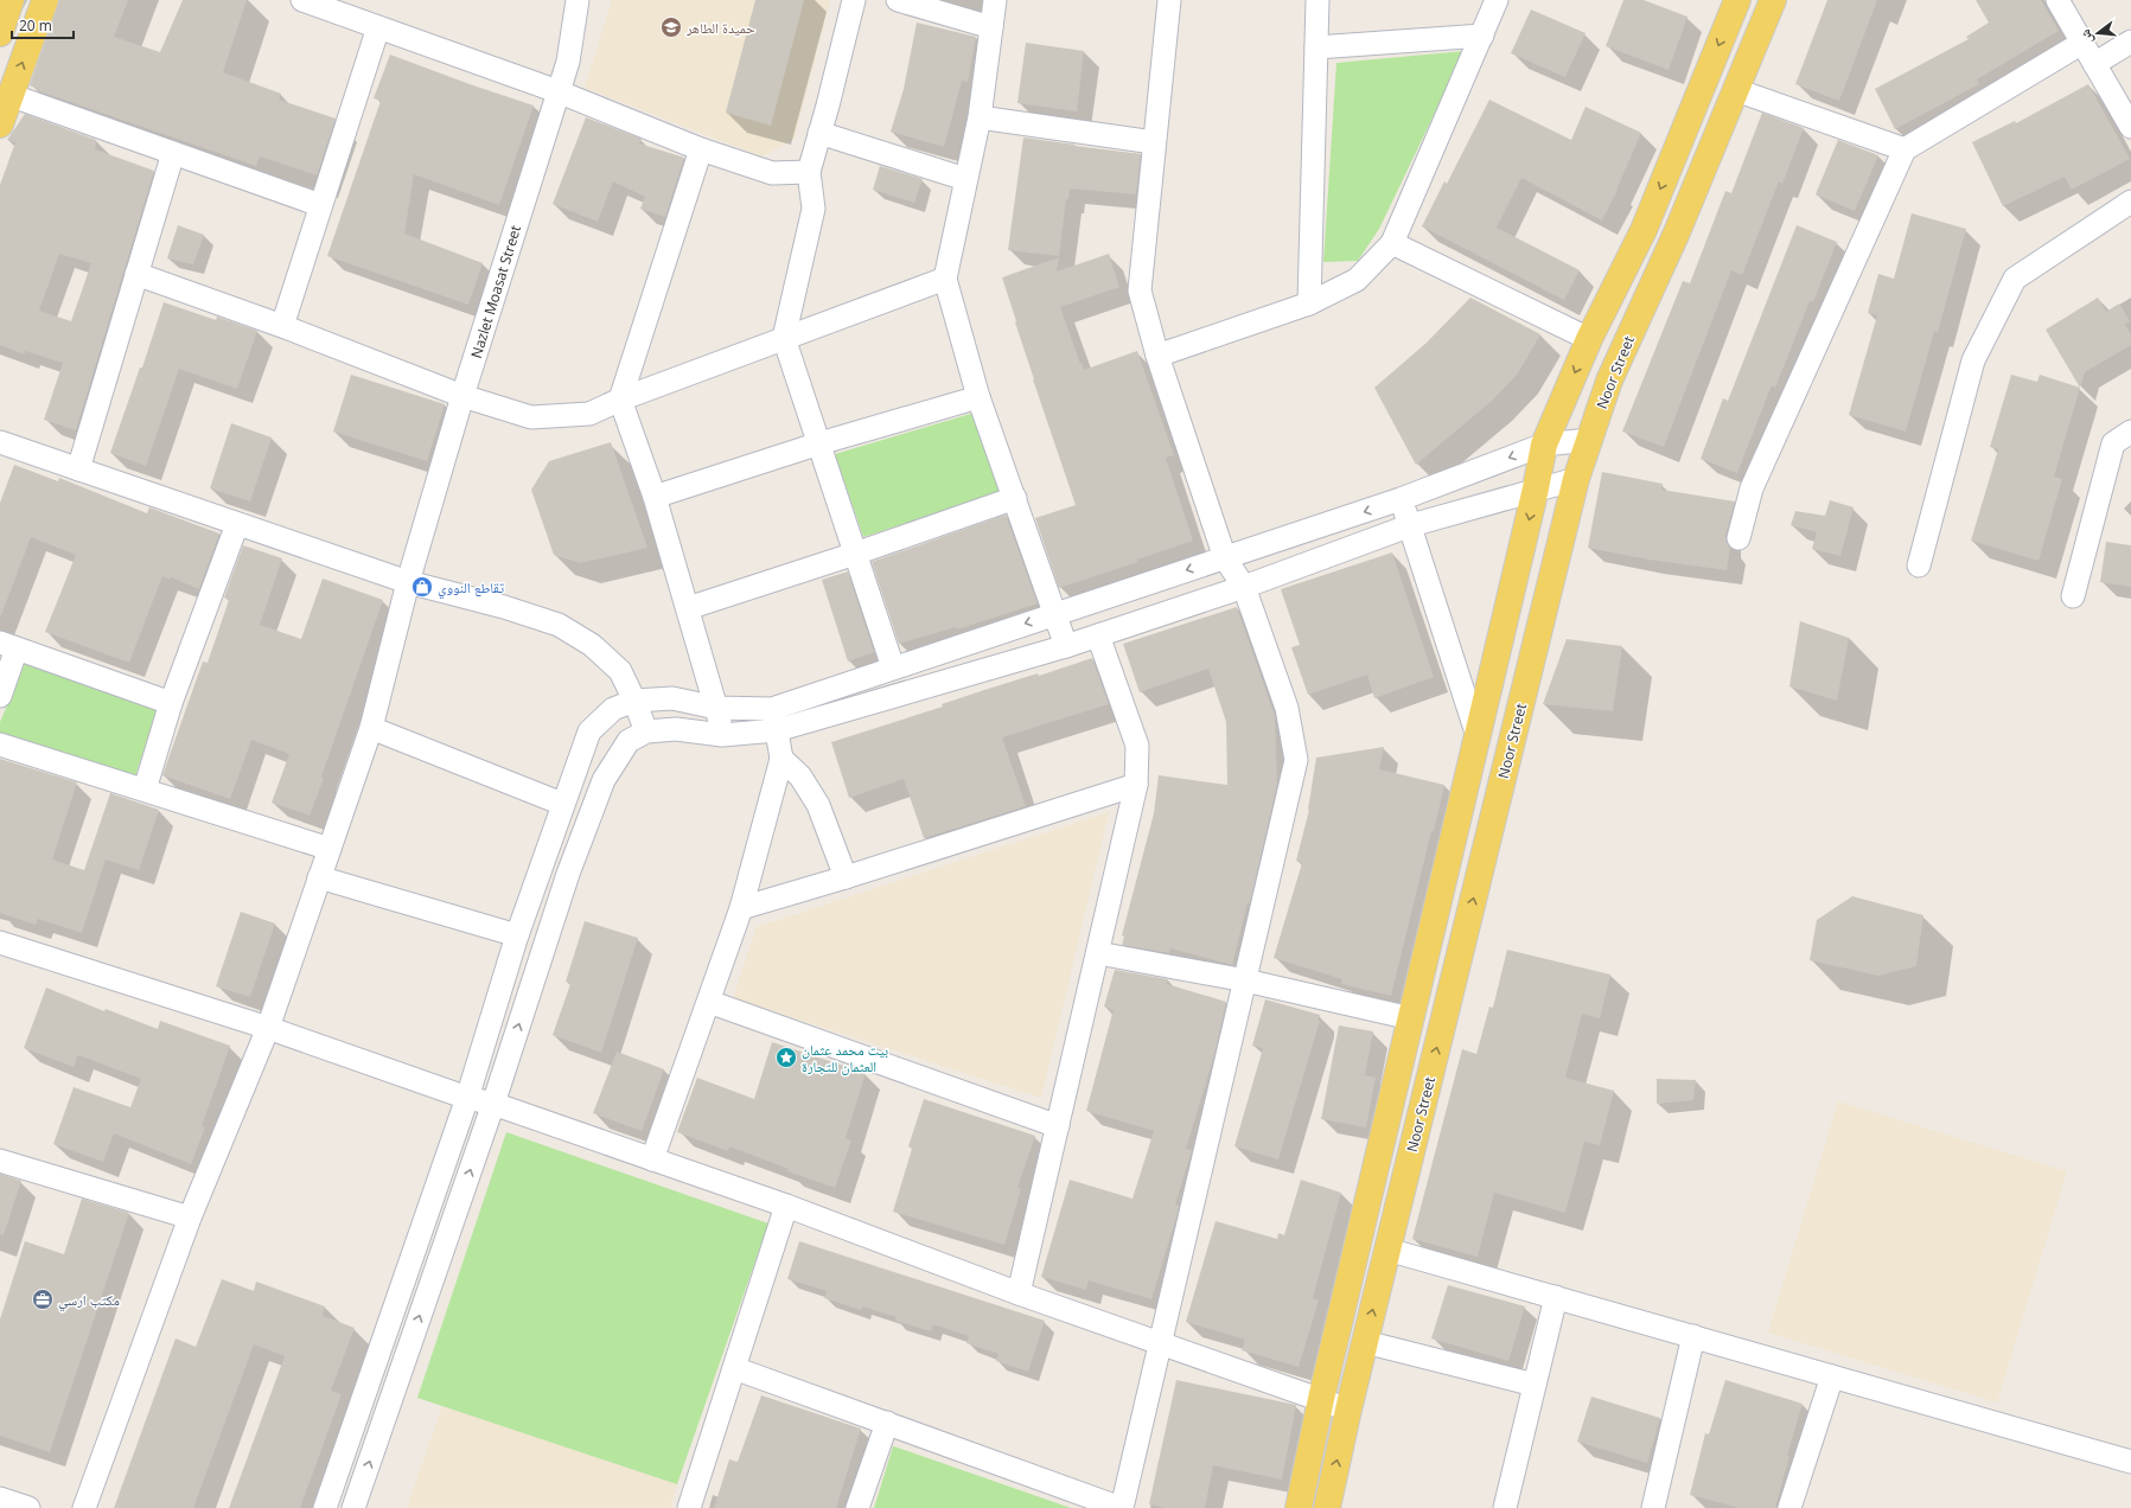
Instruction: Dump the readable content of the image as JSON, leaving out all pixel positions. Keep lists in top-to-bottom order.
{
  "streets": {
    "main road": ["Noor Street"],
    "street": ["Nazlet Moasat Street"]
  },
  "places": {
    "school or university": ["حميدة الطاهر"],
    "shop": ["تقاطع النووي"],
    "place": ["بيت محمد عثمان العثمان للتجارة"],
    "office": ["مكتب ارسي"]
  },
  "scale_bar": "20 m",
  "north": "left"
}
